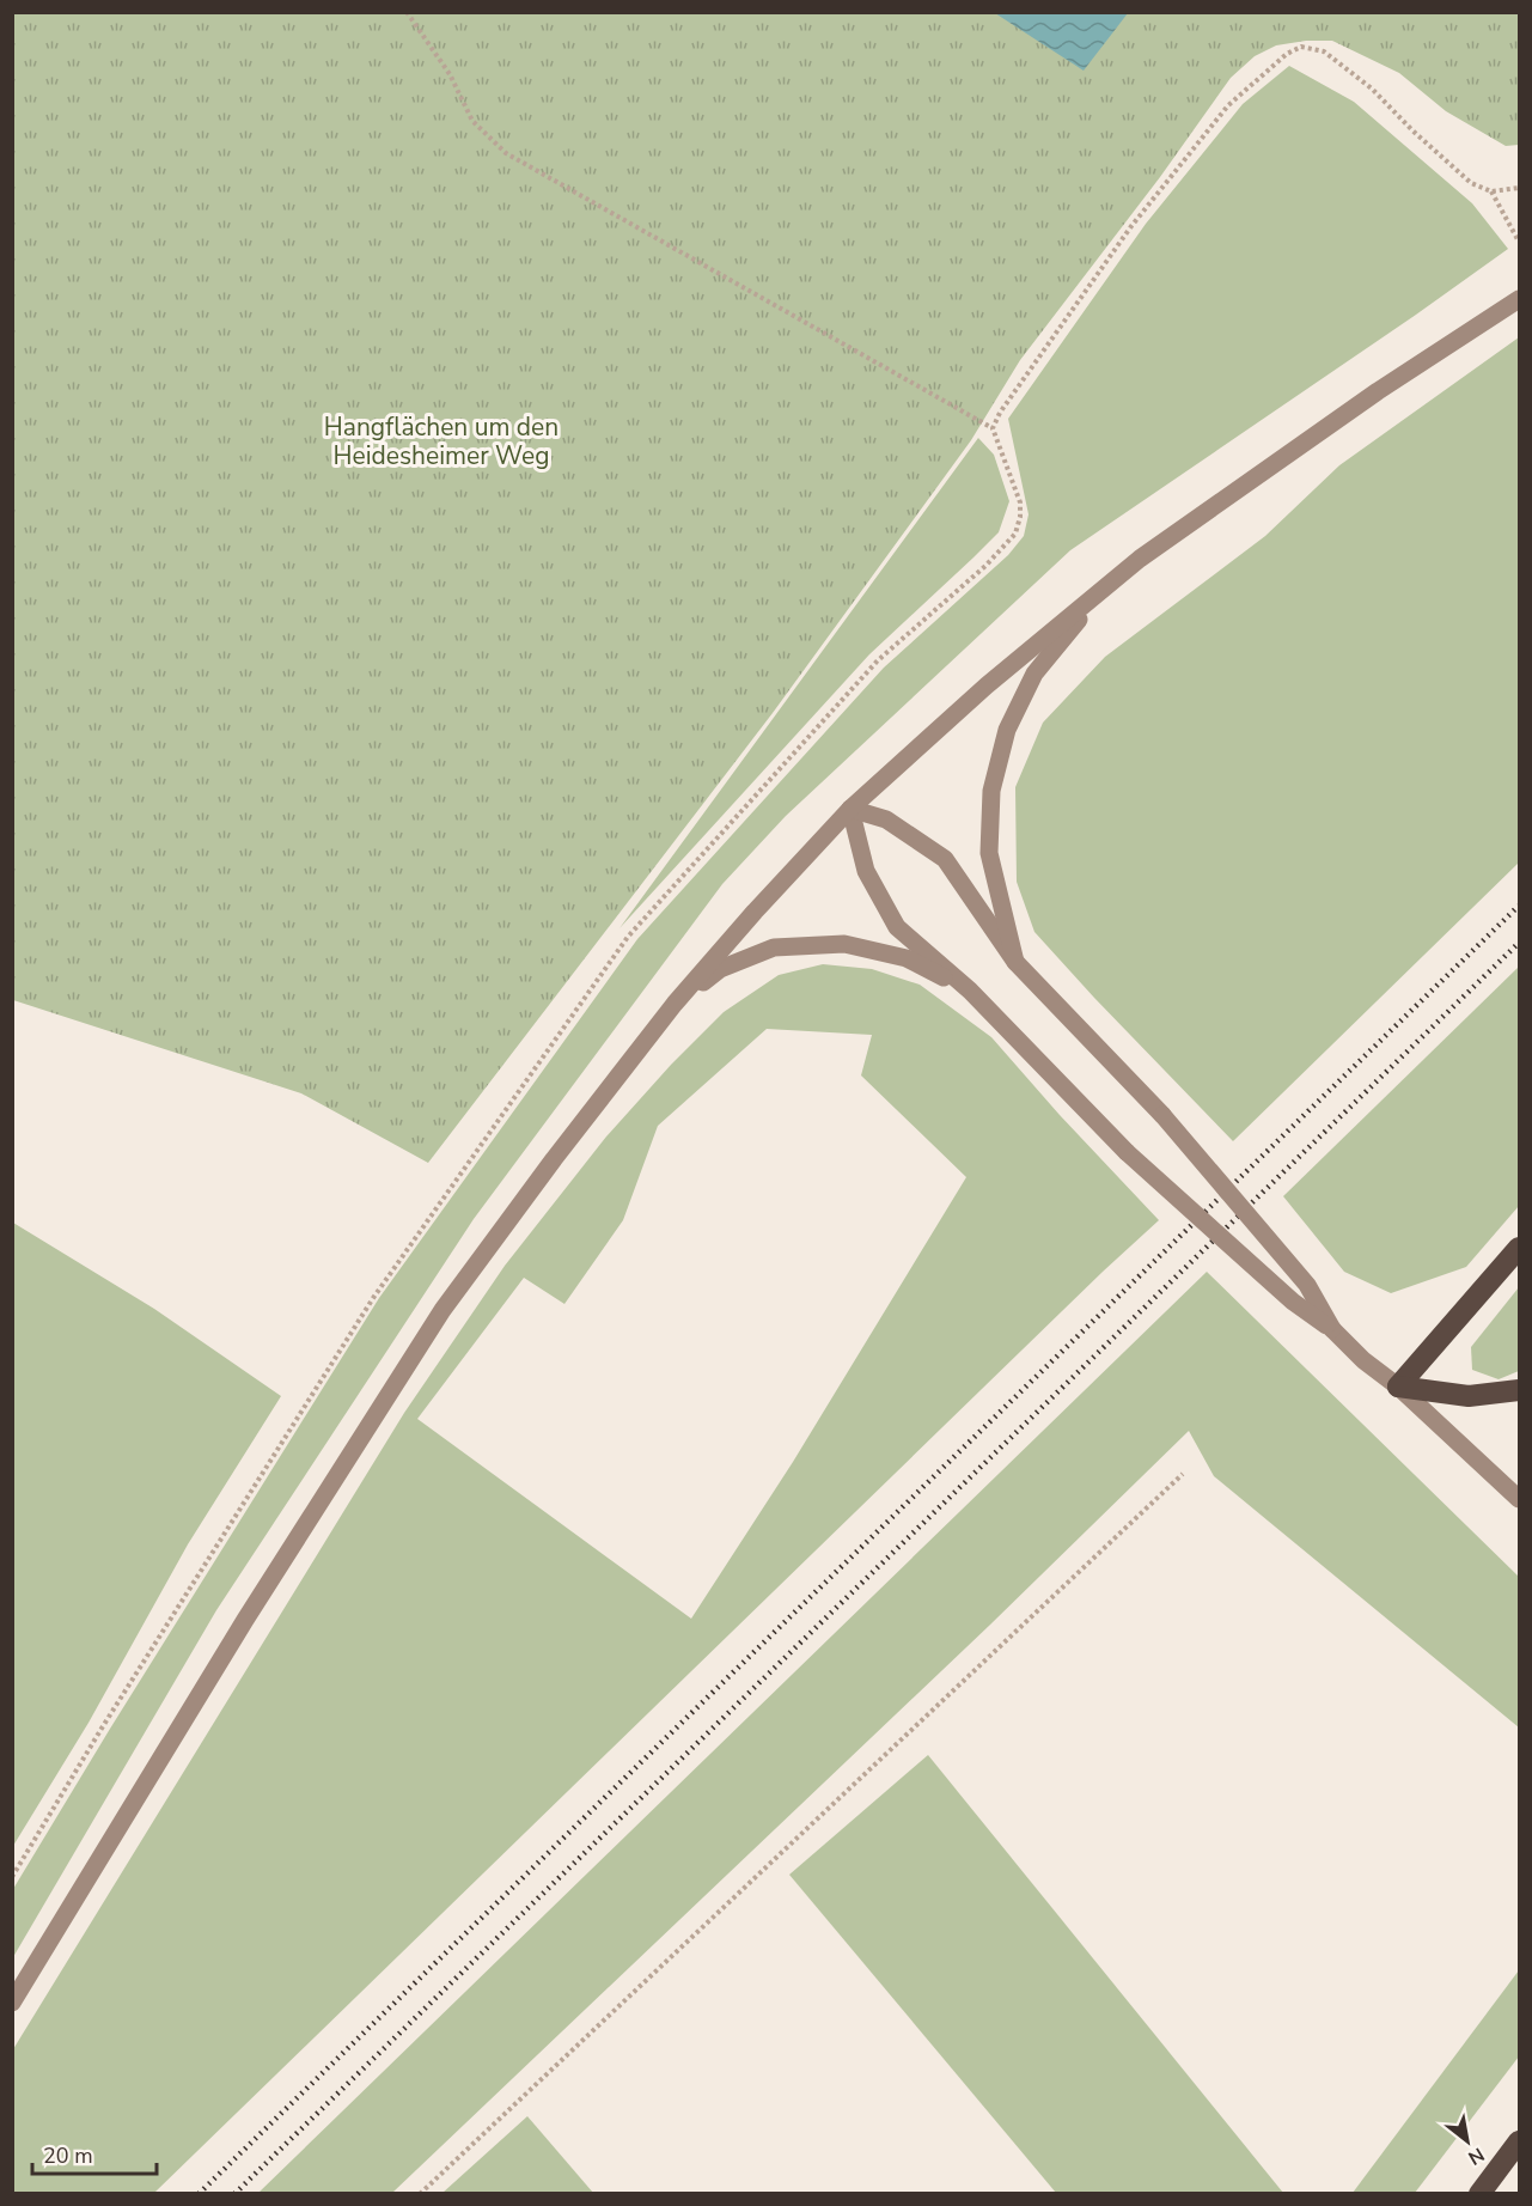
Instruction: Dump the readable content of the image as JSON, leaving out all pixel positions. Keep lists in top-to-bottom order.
{
  "parks": ["Hangflächen um den Heidesheimer Weg"],
  "scale_bar": "20 m",
  "north": "bottom right"
}
